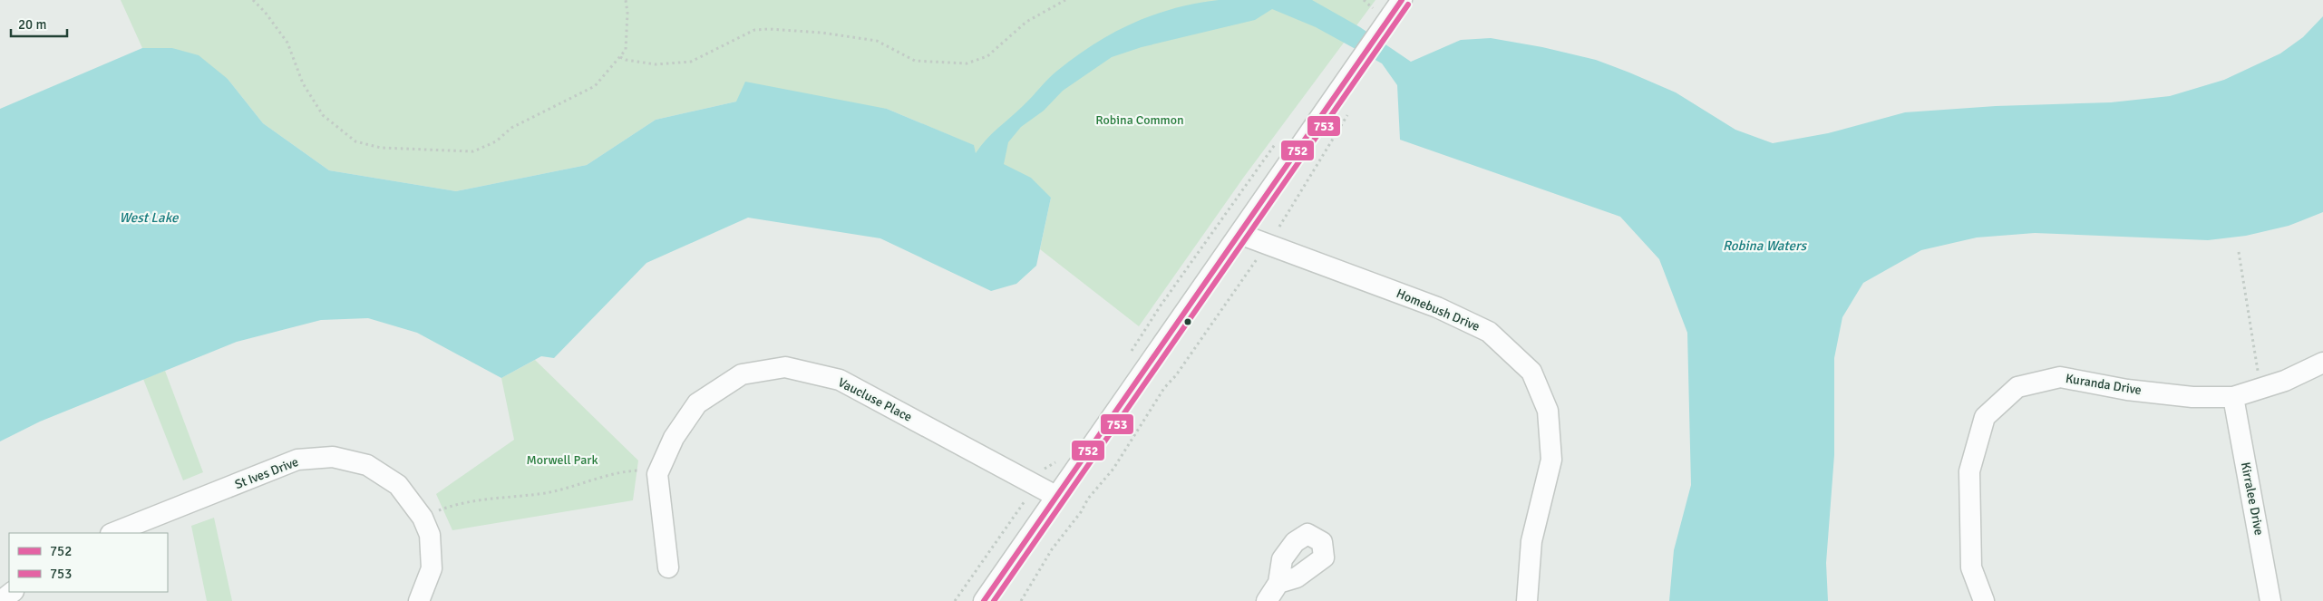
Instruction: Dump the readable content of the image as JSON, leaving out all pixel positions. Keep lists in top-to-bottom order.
{
  "streets": {
    "street": [
      "Homebush Drive",
      "Kuranda Drive",
      "Vaucluse Place",
      "St Ives Drive",
      "Kirralee Drive"
    ]
  },
  "crossings": [
    ["Kuranda Drive", "Kirralee Drive"]
  ],
  "water": ["West Lake", "Robina Waters"],
  "parks": ["Robina Common", "Morwell Park"],
  "lines": ["transit line 752", "transit line 753"],
  "legend": ["752", "753"],
  "scale_bar": "20 m"
}
